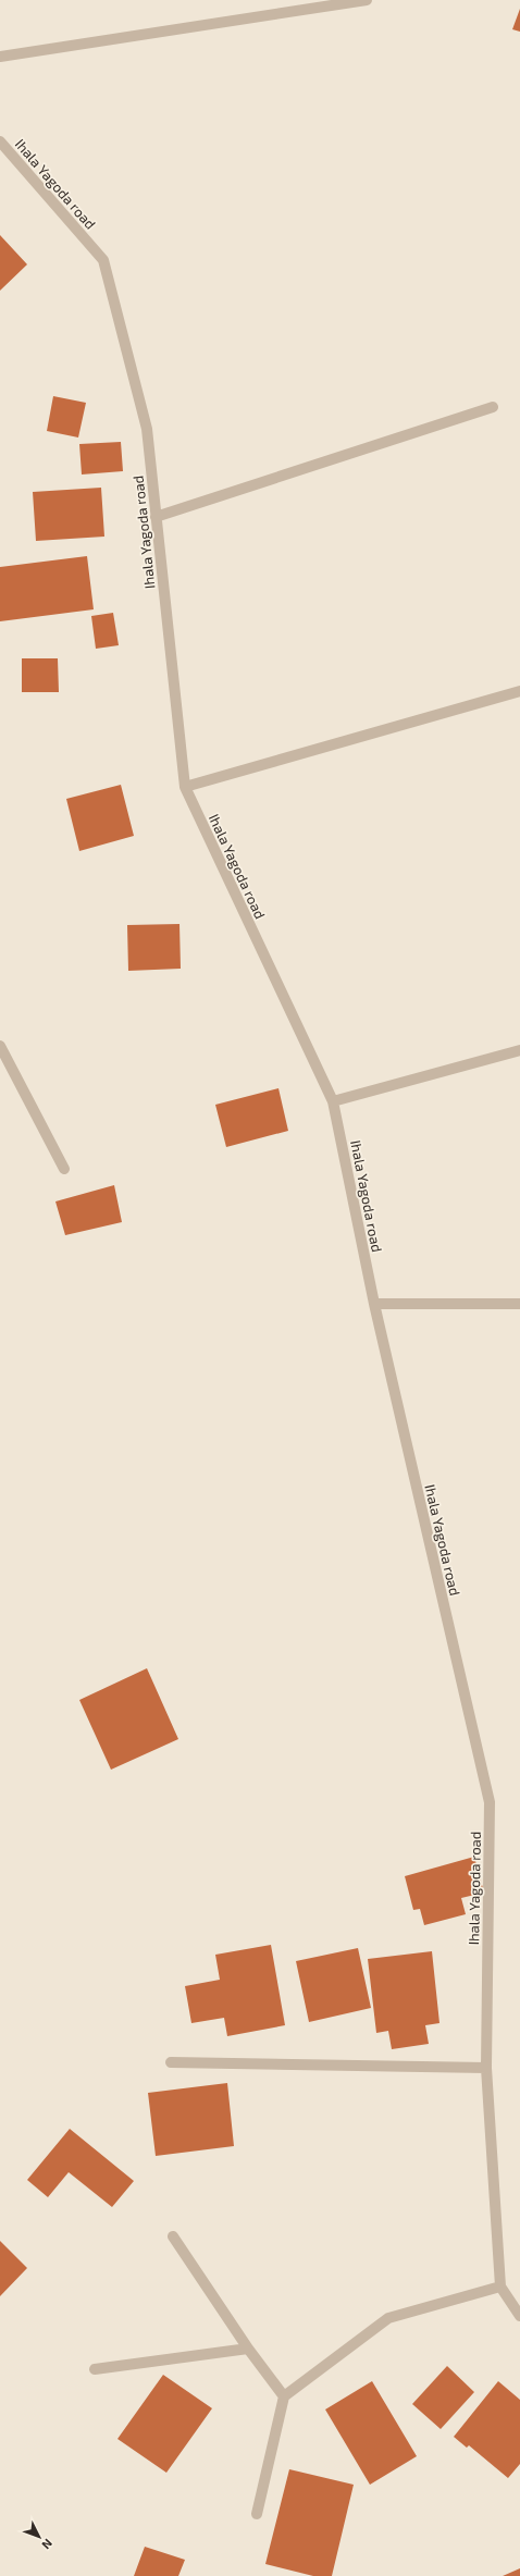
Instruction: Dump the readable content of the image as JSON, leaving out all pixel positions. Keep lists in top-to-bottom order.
{
  "streets": {
    "street": ["Ihala Yagoda road"]
  },
  "north": "bottom right"
}
